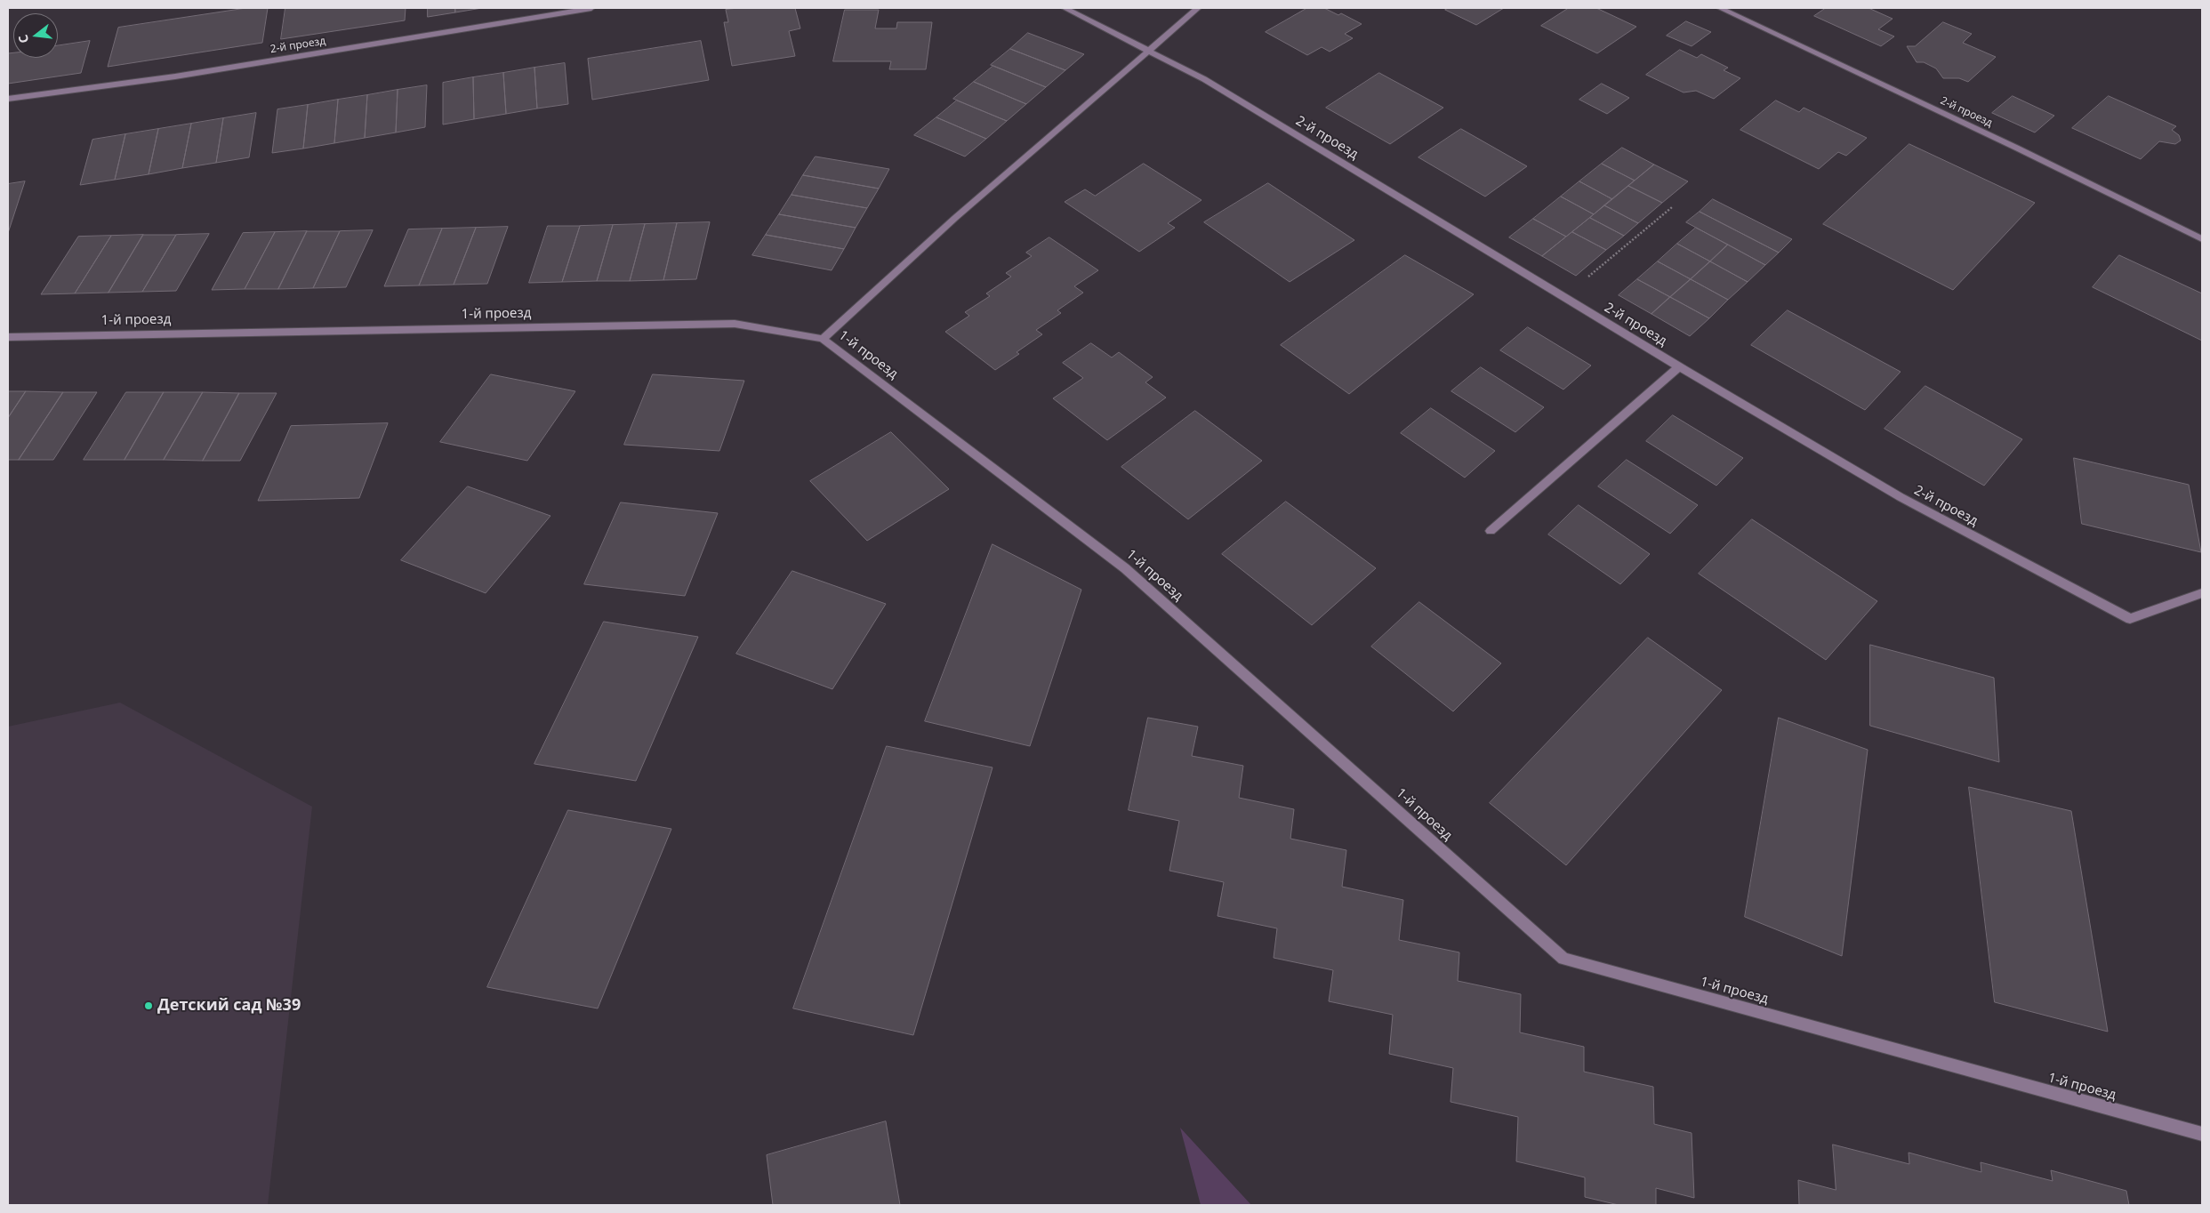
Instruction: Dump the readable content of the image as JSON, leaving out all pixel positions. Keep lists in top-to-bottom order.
{
  "streets": {
    "street": ["2-й проезд", "1-й проезд"]
  },
  "places": ["Детский сад №39"],
  "north": "left"
}
